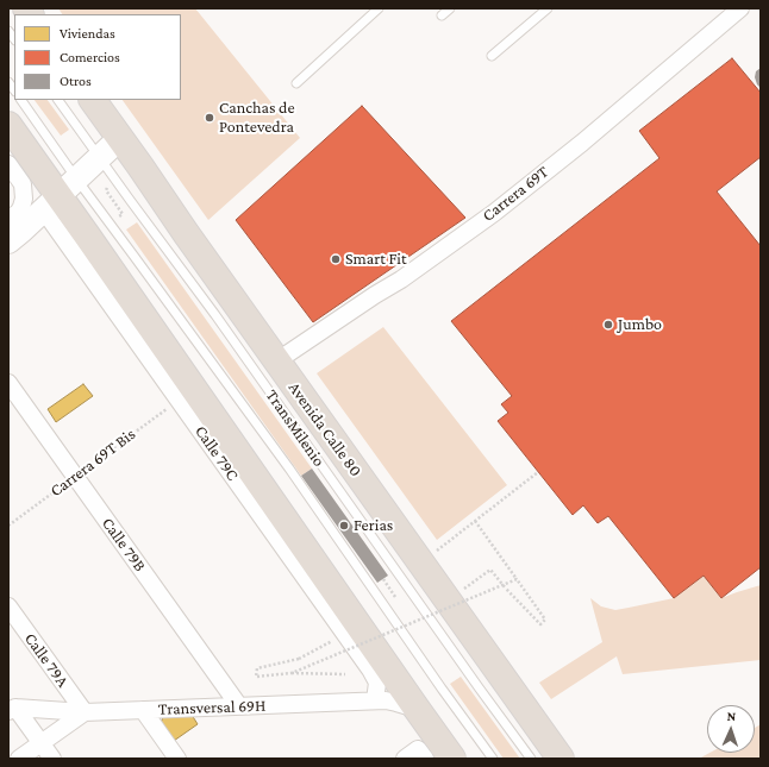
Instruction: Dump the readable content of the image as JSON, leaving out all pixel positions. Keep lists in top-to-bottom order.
{
  "streets": {
    "highway": ["Avenida Calle 80"],
    "street": [
      "Carrera 69T",
      "Calle 79C",
      "Calle 79B",
      "Calle 79A",
      "Transversal 69H"
    ],
    "lane": ["TransMilenio"],
    "path": ["Carrera 69T Bis"]
  },
  "crossings": [
    ["Carrera 69T", "Avenida Calle 80"],
    ["TransMilenio", "Calle 79C"],
    ["Calle 79C", "Carrera 69T Bis"],
    ["Calle 79C", "Transversal 69H"],
    ["Carrera 69T Bis", "Calle 79B"],
    ["Calle 79B", "Transversal 69H"],
    ["Calle 79A", "Transversal 69H"]
  ],
  "places": [
    "Canchas de Pontevedra",
    "Smart Fit",
    "Jumbo",
    "Ferias"
  ],
  "legend": ["Viviendas", "Comercios", "Otros"],
  "north": "top"
}
